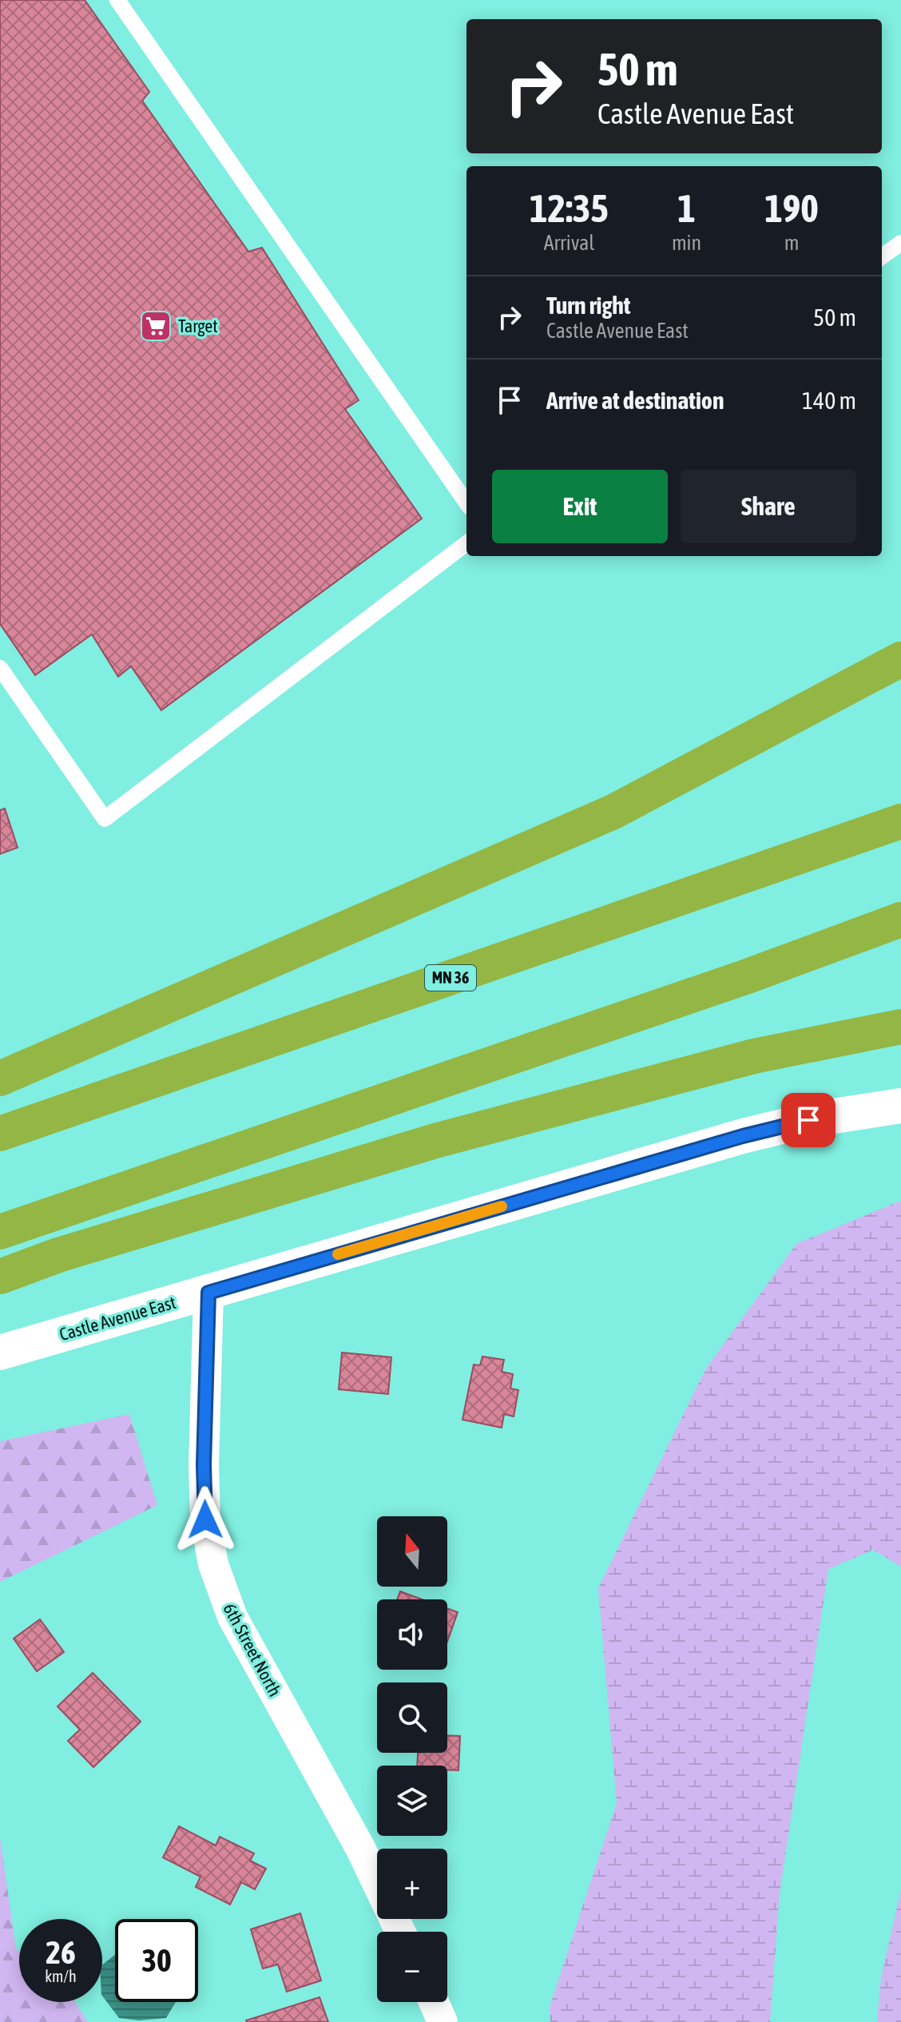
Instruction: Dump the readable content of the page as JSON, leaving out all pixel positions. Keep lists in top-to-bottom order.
{
  "streets": {
    "highway": ["MN 36"],
    "street": ["Castle Avenue East", "6th Street North"]
  },
  "crossings": [
    ["Castle Avenue East", "6th Street North"]
  ],
  "places": {
    "supermarket": ["Target"]
  },
  "north": "top",
  "page": {
    "turn": ["50 m", "Castle Avenue East"],
    "eta": [
      "12:35",
      "Arrival",
      "1",
      "min",
      "190",
      "m"
    ],
    "list": [
      {
        "name": "Turn right",
        "note": "Castle Avenue East",
        "value": "50 m"
      },
      {
        "name": "Arrive at destination",
        "value": "140 m"
      }
    ],
    "buttons": ["Exit", "Share"],
    "map_buttons": ["+", "−"],
    "speed": "26 km/h",
    "limit": "30"
  }
}
